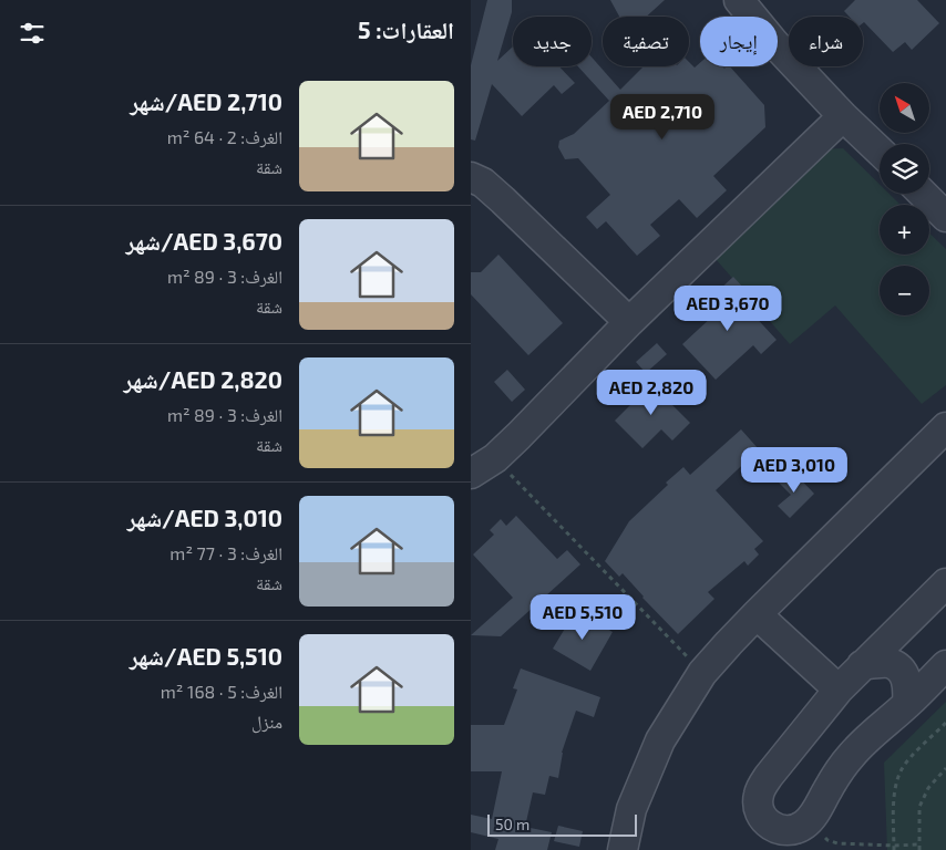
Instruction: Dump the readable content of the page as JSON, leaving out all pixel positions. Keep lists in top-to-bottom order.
{
  "scale_bar": "50 m",
  "north": "top left",
  "page": {
    "heading": "العقارات: 5",
    "chip": [
      "شراء",
      "إيجار",
      "تصفية",
      "جديد"
    ],
    "list": [
      {
        "name": "AED 2,710/شهر",
        "note": "الغرف: 2 · 64 m² · شقة"
      },
      {
        "name": "AED 3,670/شهر",
        "note": "الغرف: 3 · 89 m² · شقة"
      },
      {
        "name": "AED 2,820/شهر",
        "note": "الغرف: 3 · 89 m² · شقة"
      },
      {
        "name": "AED 3,010/شهر",
        "note": "الغرف: 3 · 77 m² · شقة"
      },
      {
        "name": "AED 5,510/شهر",
        "note": "الغرف: 5 · 168 m² · منزل"
      }
    ],
    "map_buttons": ["+", "−"],
    "price": [
      "AED 2,710",
      "AED 3,670",
      "AED 2,820",
      "AED 3,010",
      "AED 5,510"
    ],
    "scale": "50 m"
  }
}
